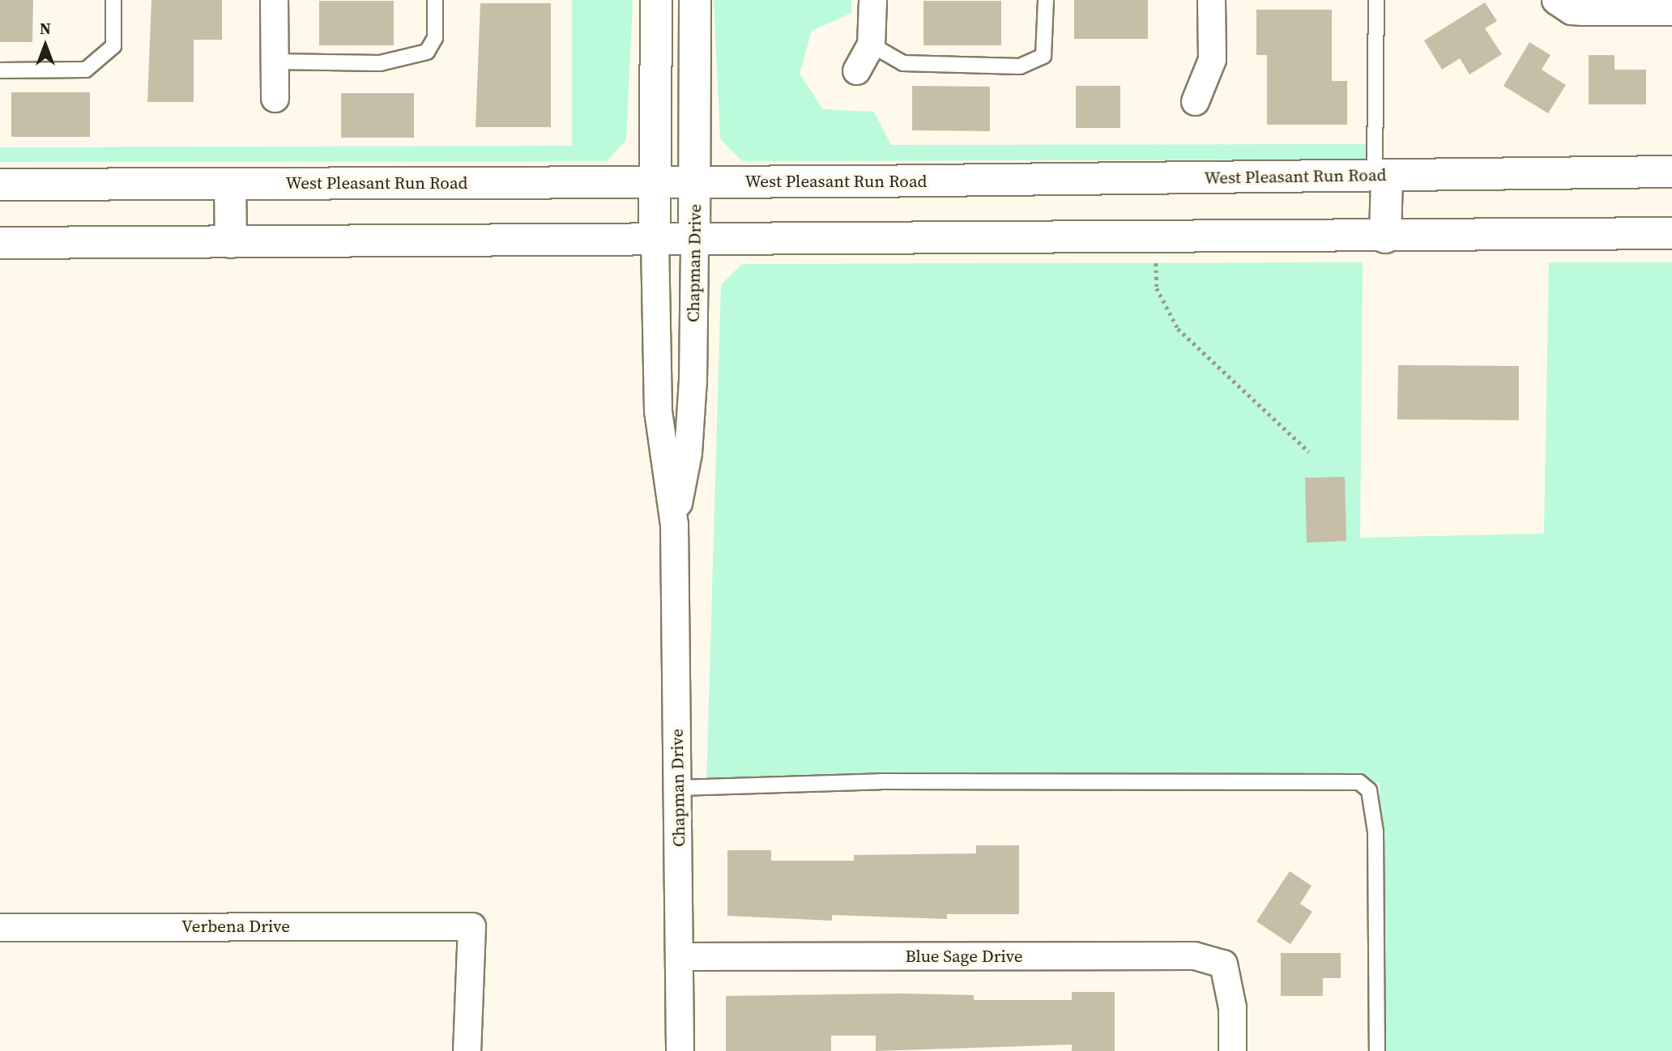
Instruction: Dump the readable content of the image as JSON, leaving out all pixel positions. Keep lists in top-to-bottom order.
{
  "streets": {
    "main road": ["West Pleasant Run Road", "Chapman Drive"],
    "street": ["Verbena Drive", "Blue Sage Drive"]
  },
  "crossings": [
    ["West Pleasant Run Road", "Chapman Drive"],
    ["Chapman Drive", "Blue Sage Drive"]
  ],
  "north": "top"
}
